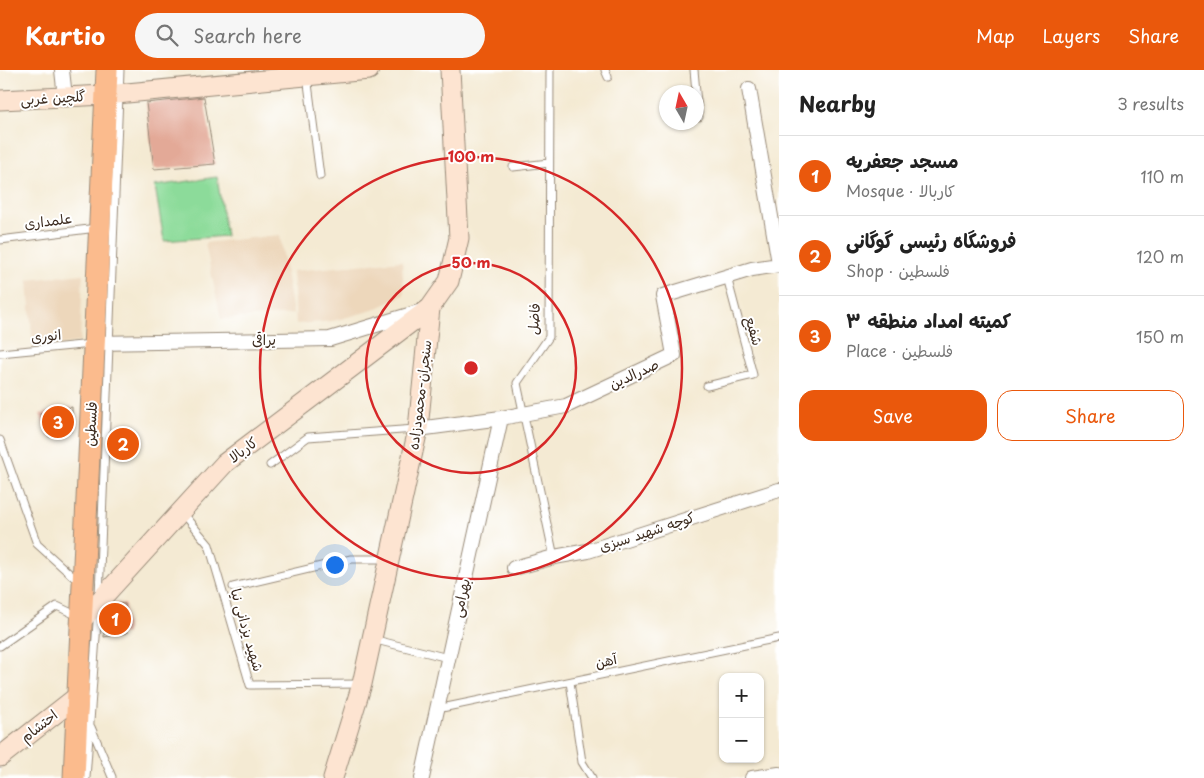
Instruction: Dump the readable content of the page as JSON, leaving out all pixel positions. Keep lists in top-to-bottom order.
{
  "streets": {
    "main road": ["فلسطین"],
    "street": [
      "گلچین غربی",
      "یراقی",
      "صدرالدین",
      "سنجران-محمودزاده",
      "کاربالا",
      "کوچه شهید سبزی",
      "بهرامی",
      "احتشام"
    ],
    "lane": [
      "علمداری",
      "فاضل",
      "شفیع",
      "انوری",
      "شهید یزدانی نیا",
      "آهن"
    ]
  },
  "crossings": [
    ["گلچین غربی", "فلسطین"],
    ["علمداری", "فلسطین"],
    ["فاضل", "صدرالدین"],
    ["فاضل", "کوچه شهید سبزی"],
    ["شفیع", "صدرالدین"],
    ["انوری", "یراقی"],
    ["انوری", "فلسطین"],
    ["یراقی", "سنجران-محمودزاده"],
    ["یراقی", "فلسطین"],
    ["یراقی", "کاربالا"],
    ["صدرالدین", "سنجران-محمودزاده"],
    ["صدرالدین", "بهرامی"],
    ["سنجران-محمودزاده", "کاربالا"],
    ["سنجران-محمودزاده", "شهید یزدانی نیا"],
    ["فلسطین", "کاربالا"],
    ["فلسطین", "احتشام"],
    ["کاربالا", "شهید یزدانی نیا"],
    ["بهرامی", "آهن"]
  ],
  "north": "top",
  "page": {
    "header": "Kartio",
    "search": "Search here",
    "nav": ["Map", "Layers", "Share"],
    "heading": ["Nearby", "3 results"],
    "list": [
      {
        "mark": "1",
        "name": "مسجد جعفریه",
        "note": "Mosque · کاربالا",
        "value": "110 m"
      },
      {
        "mark": "2",
        "name": "فروشگاه رئیسی گوگانی",
        "note": "Shop · فلسطین",
        "value": "120 m"
      },
      {
        "mark": "3",
        "name": "کمیته امداد منطقه ۳",
        "note": "Place · فلسطین",
        "value": "150 m"
      }
    ],
    "buttons": ["Save", "Share"],
    "pins": ["3", "2", "1"],
    "map_buttons": ["+", "−"]
  },
  "rings": ["100 m", "50 m"]
}
